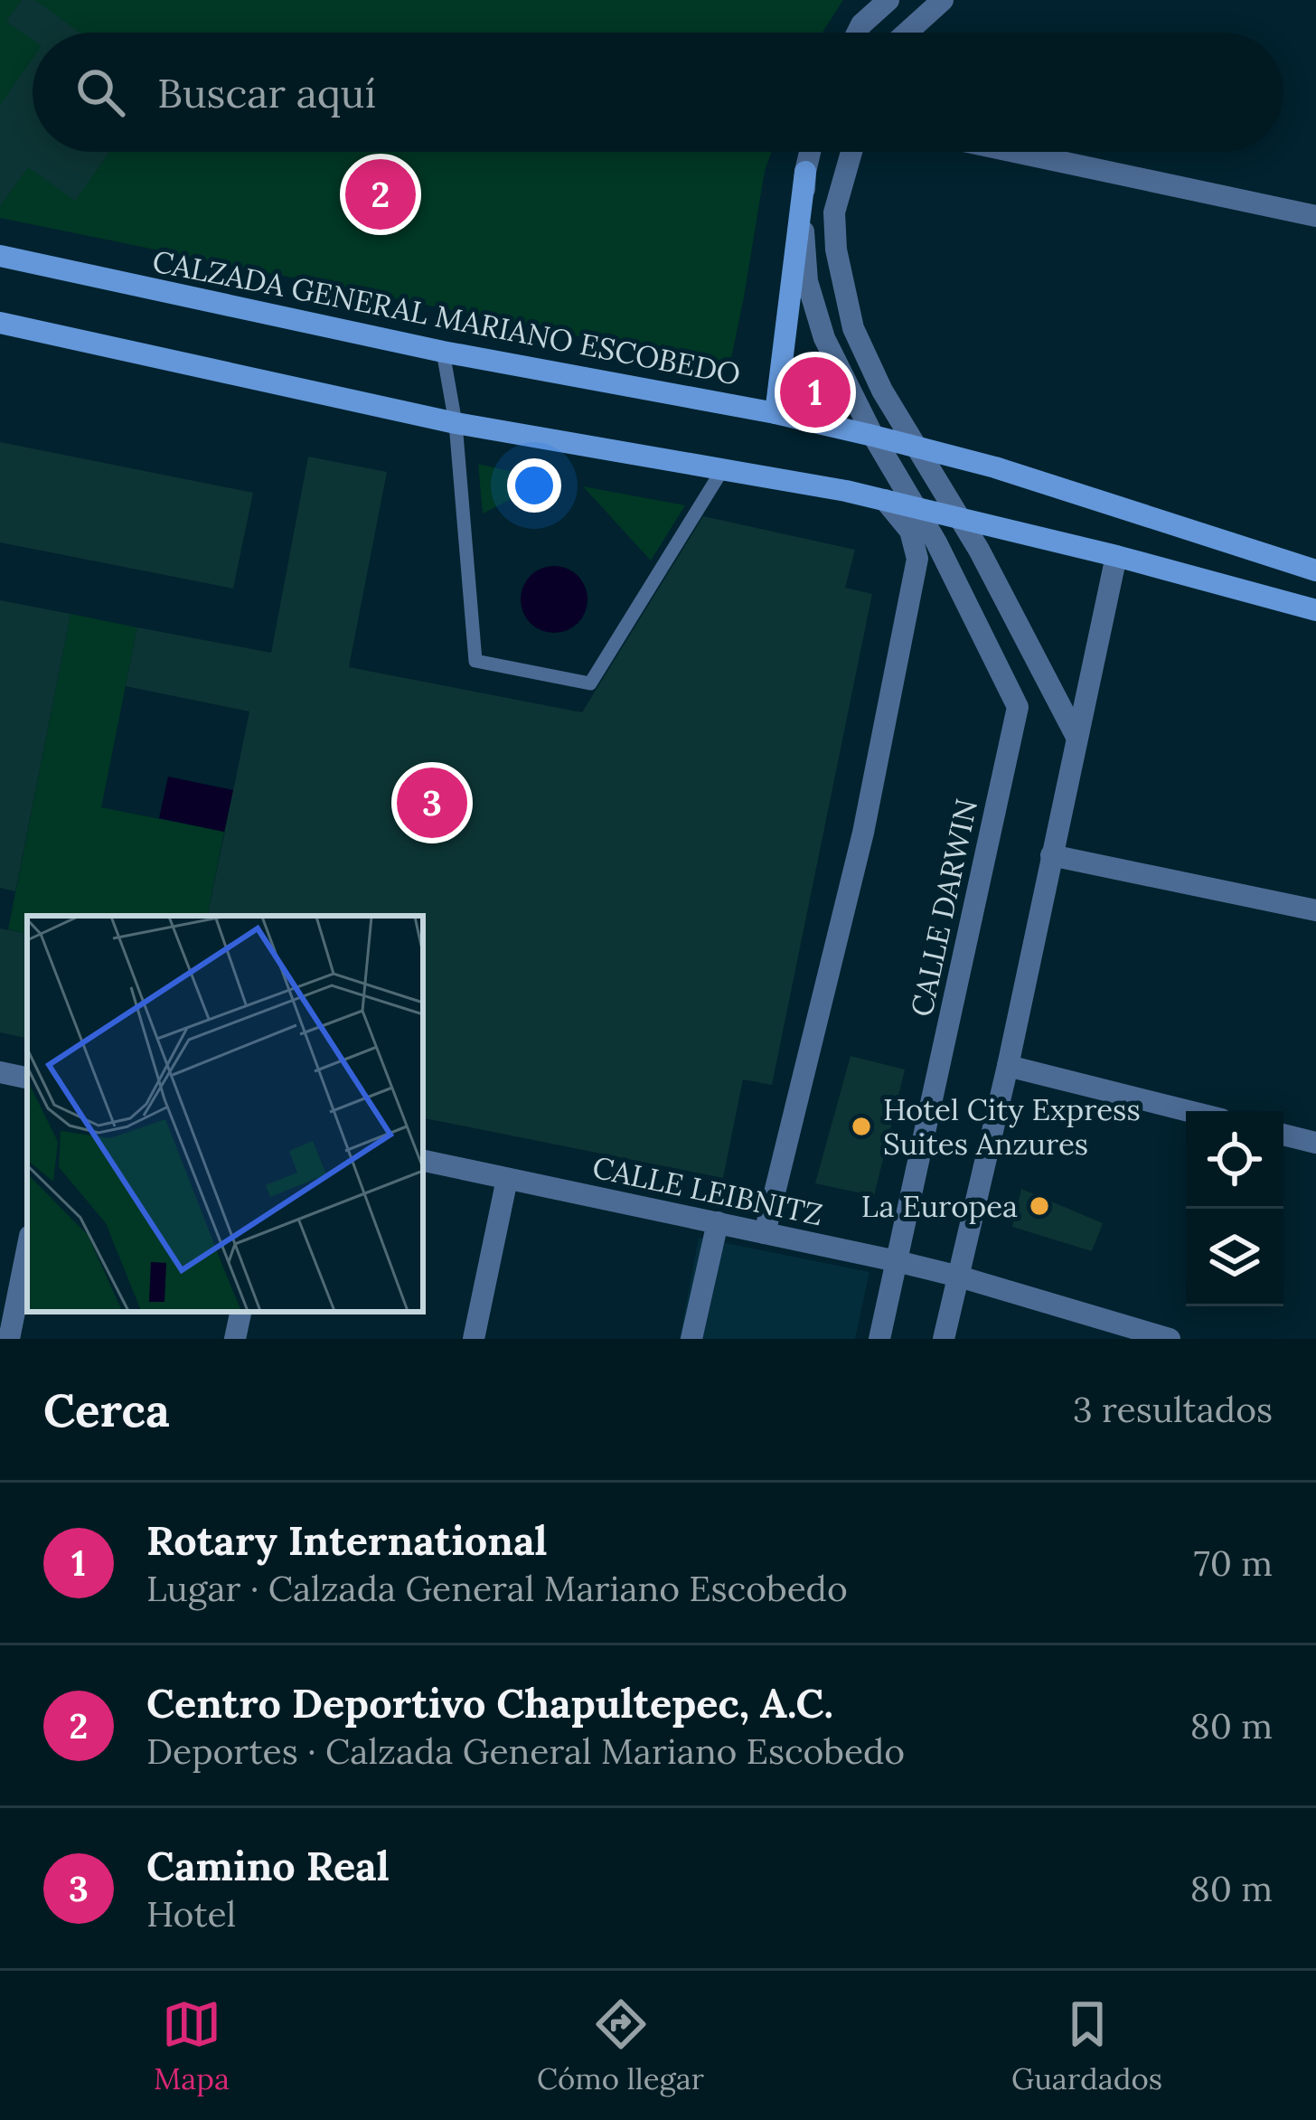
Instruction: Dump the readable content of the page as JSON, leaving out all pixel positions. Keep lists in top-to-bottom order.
{
  "streets": {
    "main road": ["CALZADA GENERAL MARIANO ESCOBEDO"],
    "street": ["CALLE DARWIN", "CALLE LEIBNITZ"]
  },
  "crossings": [
    ["CALZADA GENERAL MARIANO ESCOBEDO", "CALLE DARWIN"],
    ["CALLE DARWIN", "CALLE LEIBNITZ"]
  ],
  "places": ["Hotel City Express Suites Anzures", "La Europea"],
  "page": {
    "search": "Buscar aquí",
    "pins": ["2", "1", "3"],
    "heading": ["Cerca", "3 resultados"],
    "list": [
      {
        "mark": "1",
        "name": "Rotary International",
        "note": "Lugar · Calzada General Mariano Escobedo",
        "value": "70 m"
      },
      {
        "mark": "2",
        "name": "Centro Deportivo Chapultepec, A.C.",
        "note": "Deportes · Calzada General Mariano Escobedo",
        "value": "80 m"
      },
      {
        "mark": "3",
        "name": "Camino Real",
        "note": "Hotel",
        "value": "80 m"
      }
    ],
    "nav": ["Mapa", "Cómo llegar", "Guardados"]
  }
}
